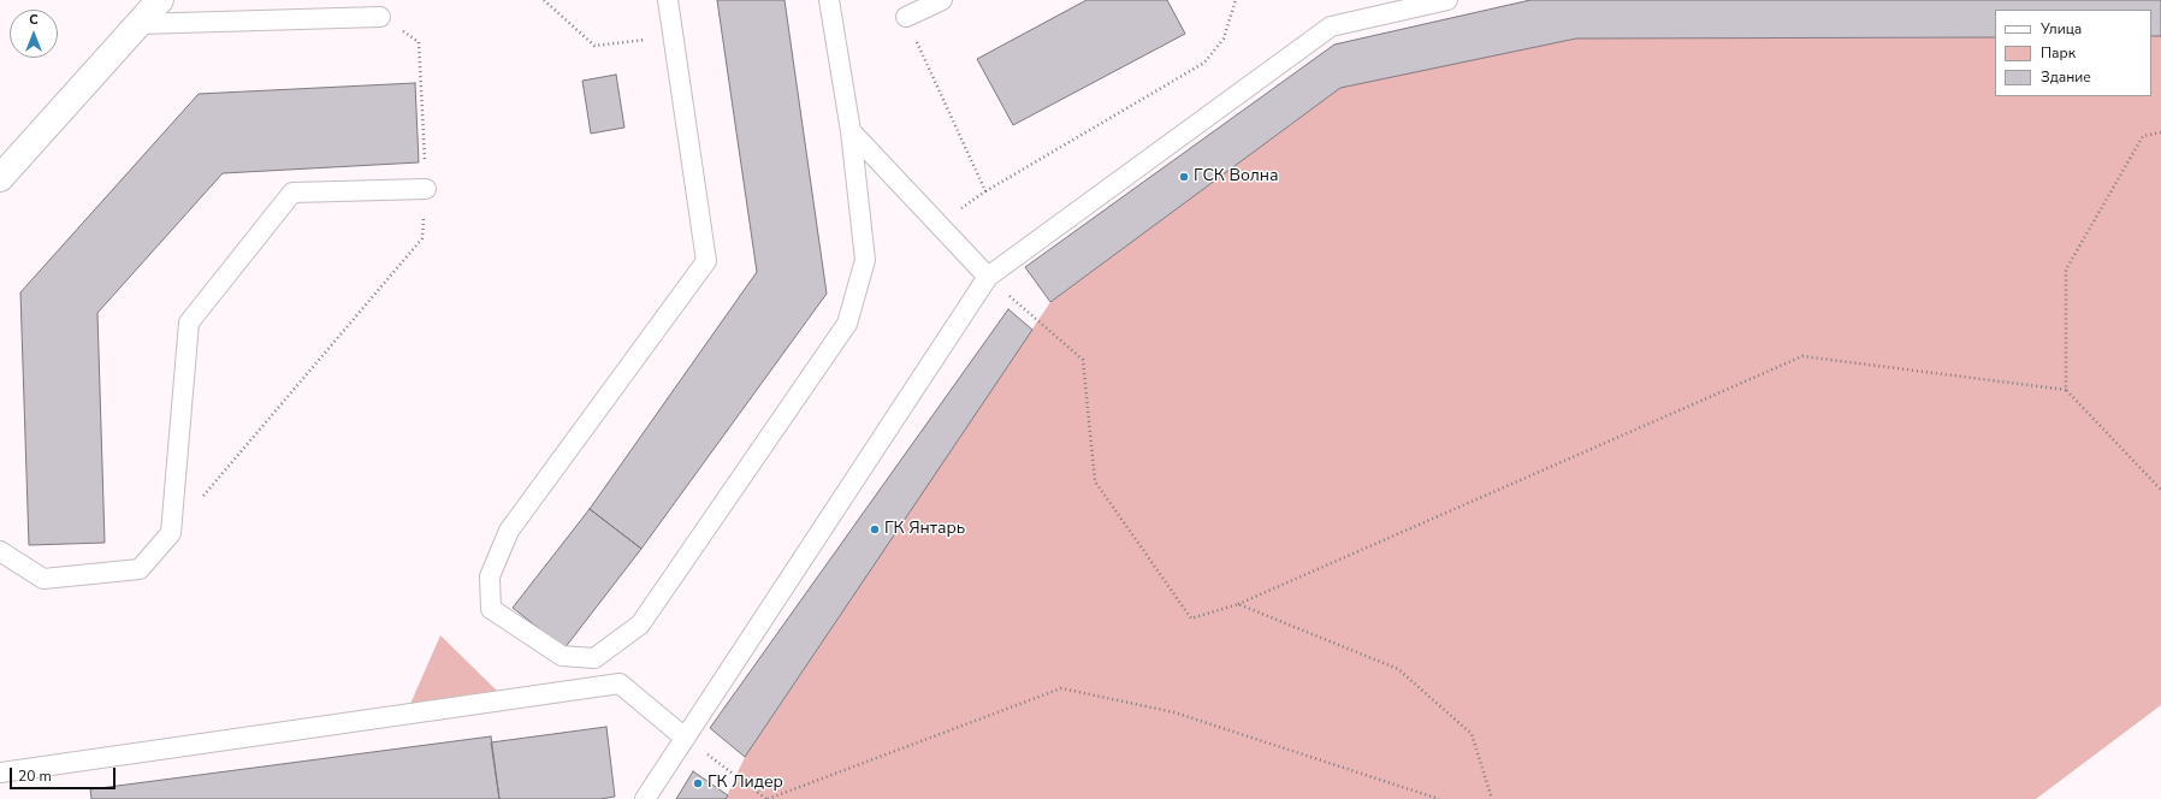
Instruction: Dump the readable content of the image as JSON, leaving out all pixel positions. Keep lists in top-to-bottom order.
{
  "places": ["ГСК Волна", "ГК Янтарь", "ГК Лидер"],
  "legend": ["Улица", "Парк", "Здание"],
  "scale_bar": "20 m",
  "north": "top"
}
